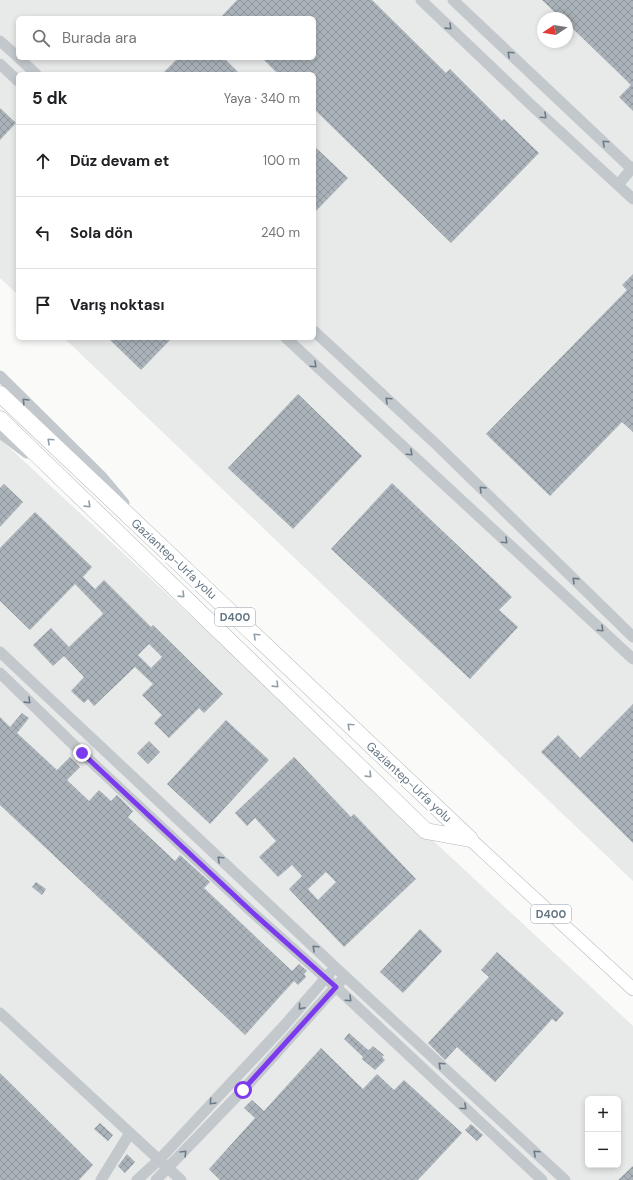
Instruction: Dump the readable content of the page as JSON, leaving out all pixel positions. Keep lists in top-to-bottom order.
{
  "streets": {
    "highway": ["Gaziantep-Urfa yolu", "D400"]
  },
  "north": "left",
  "page": {
    "search": "Burada ara",
    "heading": ["5 dk", "Yaya · 340 m"],
    "list": [
      ["Düz devam et", "100 m"],
      ["Sola dön", "240 m"],
      "Varış noktası"
    ],
    "map_buttons": ["+", "−"]
  }
}
